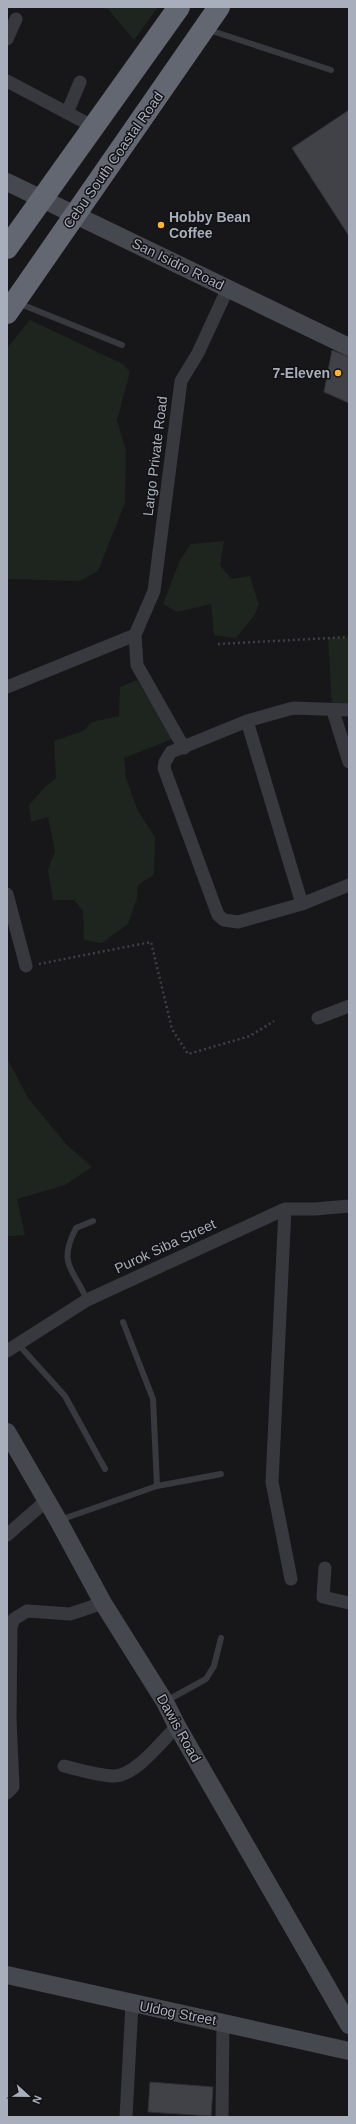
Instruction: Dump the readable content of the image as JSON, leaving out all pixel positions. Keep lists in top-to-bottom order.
{
  "streets": {
    "highway": ["Cebu South Coastal Road"],
    "street": [
      "San Isidro Road",
      "Largo Private Road",
      "Purok Siba Street",
      "Dawis Road",
      "Uldog Street"
    ]
  },
  "crossings": [
    ["Cebu South Coastal Road", "San Isidro Road"],
    ["San Isidro Road", "Largo Private Road"]
  ],
  "places": ["Hobby Bean Coffee", "7-Eleven"],
  "north": "right"
}
